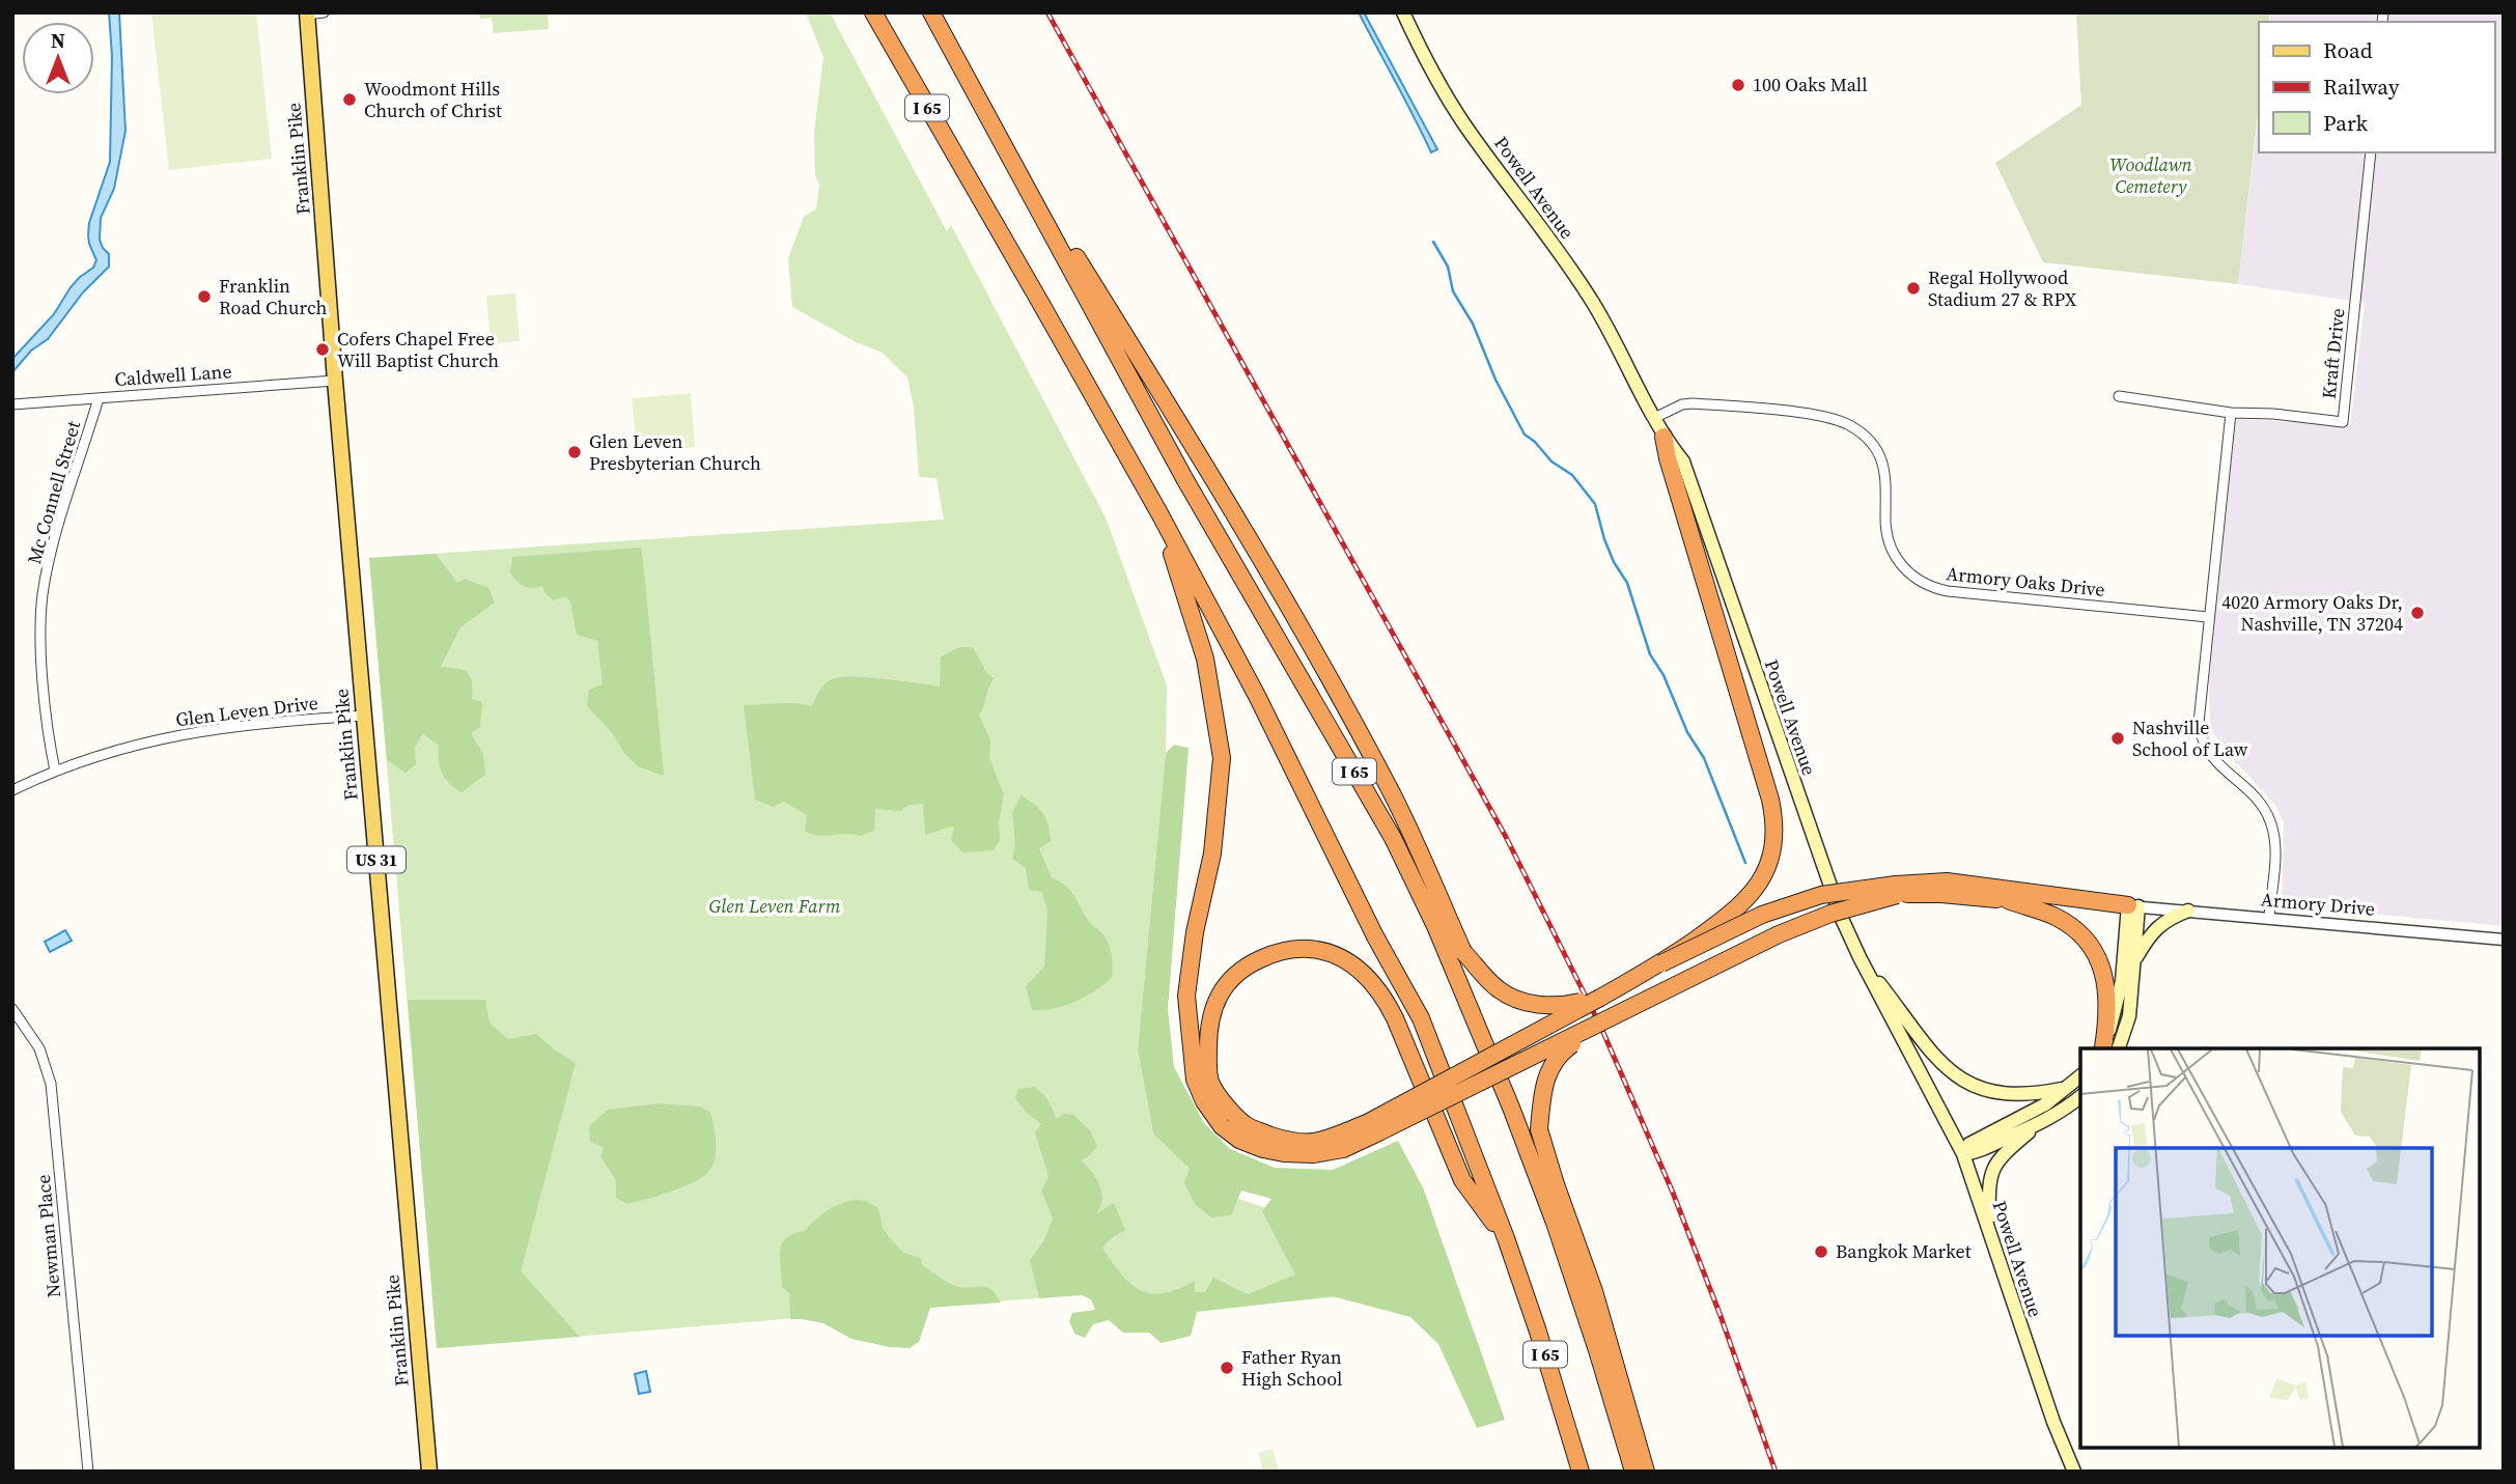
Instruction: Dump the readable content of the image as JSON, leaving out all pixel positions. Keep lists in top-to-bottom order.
{
  "streets": {
    "highway": ["I 65"],
    "main road": ["Franklin Pike", "Powell Avenue", "US 31"],
    "street": [
      "Kraft Drive",
      "Caldwell Lane",
      "Mc Connell Street",
      "Armory Oaks Drive",
      "Glen Leven Drive",
      "Armory Drive",
      "Newman Place"
    ]
  },
  "crossings": [
    ["Franklin Pike", "Caldwell Lane"],
    ["Franklin Pike", "Glen Leven Drive"],
    ["Powell Avenue", "Armory Oaks Drive"],
    ["Caldwell Lane", "Mc Connell Street"],
    ["Mc Connell Street", "Glen Leven Drive"]
  ],
  "parks": ["Woodlawn Cemetery", "Glen Leven Farm"],
  "places": [
    "100 Oaks Mall",
    "Woodmont Hills Church of Christ",
    "Regal Hollywood Stadium 27 & RPX",
    "Franklin Road Church",
    "Cofers Chapel Free Will Baptist Church",
    "Glen Leven Presbyterian Church",
    "4020 Armory Oaks Dr, Nashville, TN 37204",
    "Nashville School of Law",
    "Bangkok Market",
    "Father Ryan High School"
  ],
  "legend": ["Road", "Railway", "Park"],
  "north": "top"
}
